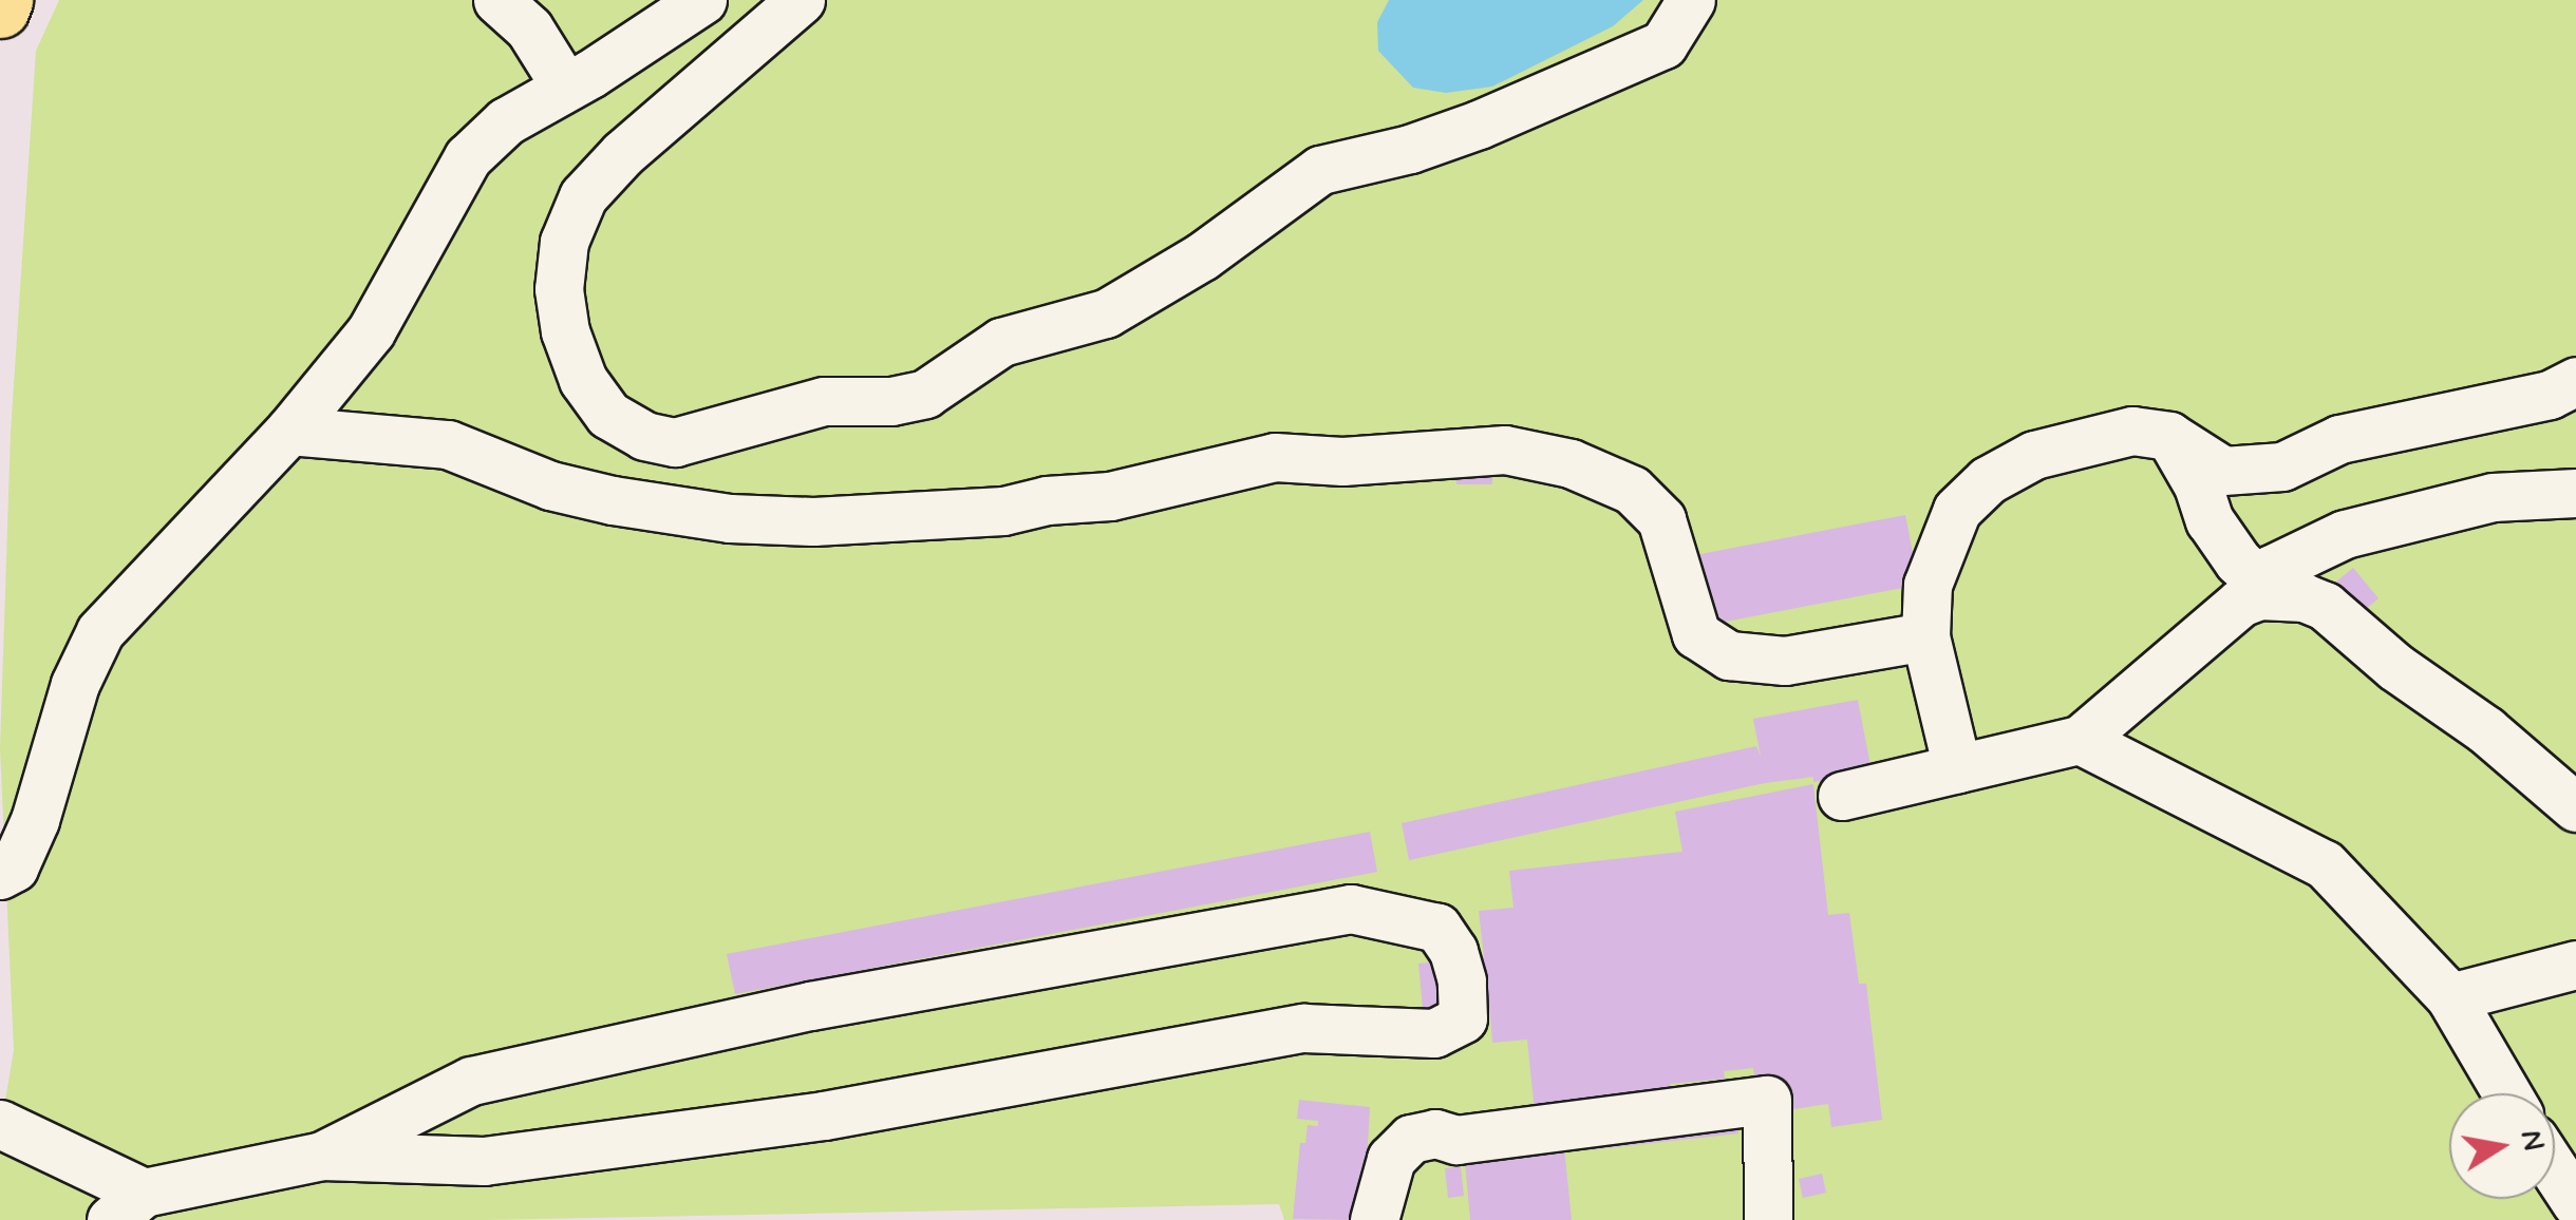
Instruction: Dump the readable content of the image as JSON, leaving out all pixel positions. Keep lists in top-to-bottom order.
{
  "north": "right"
}
